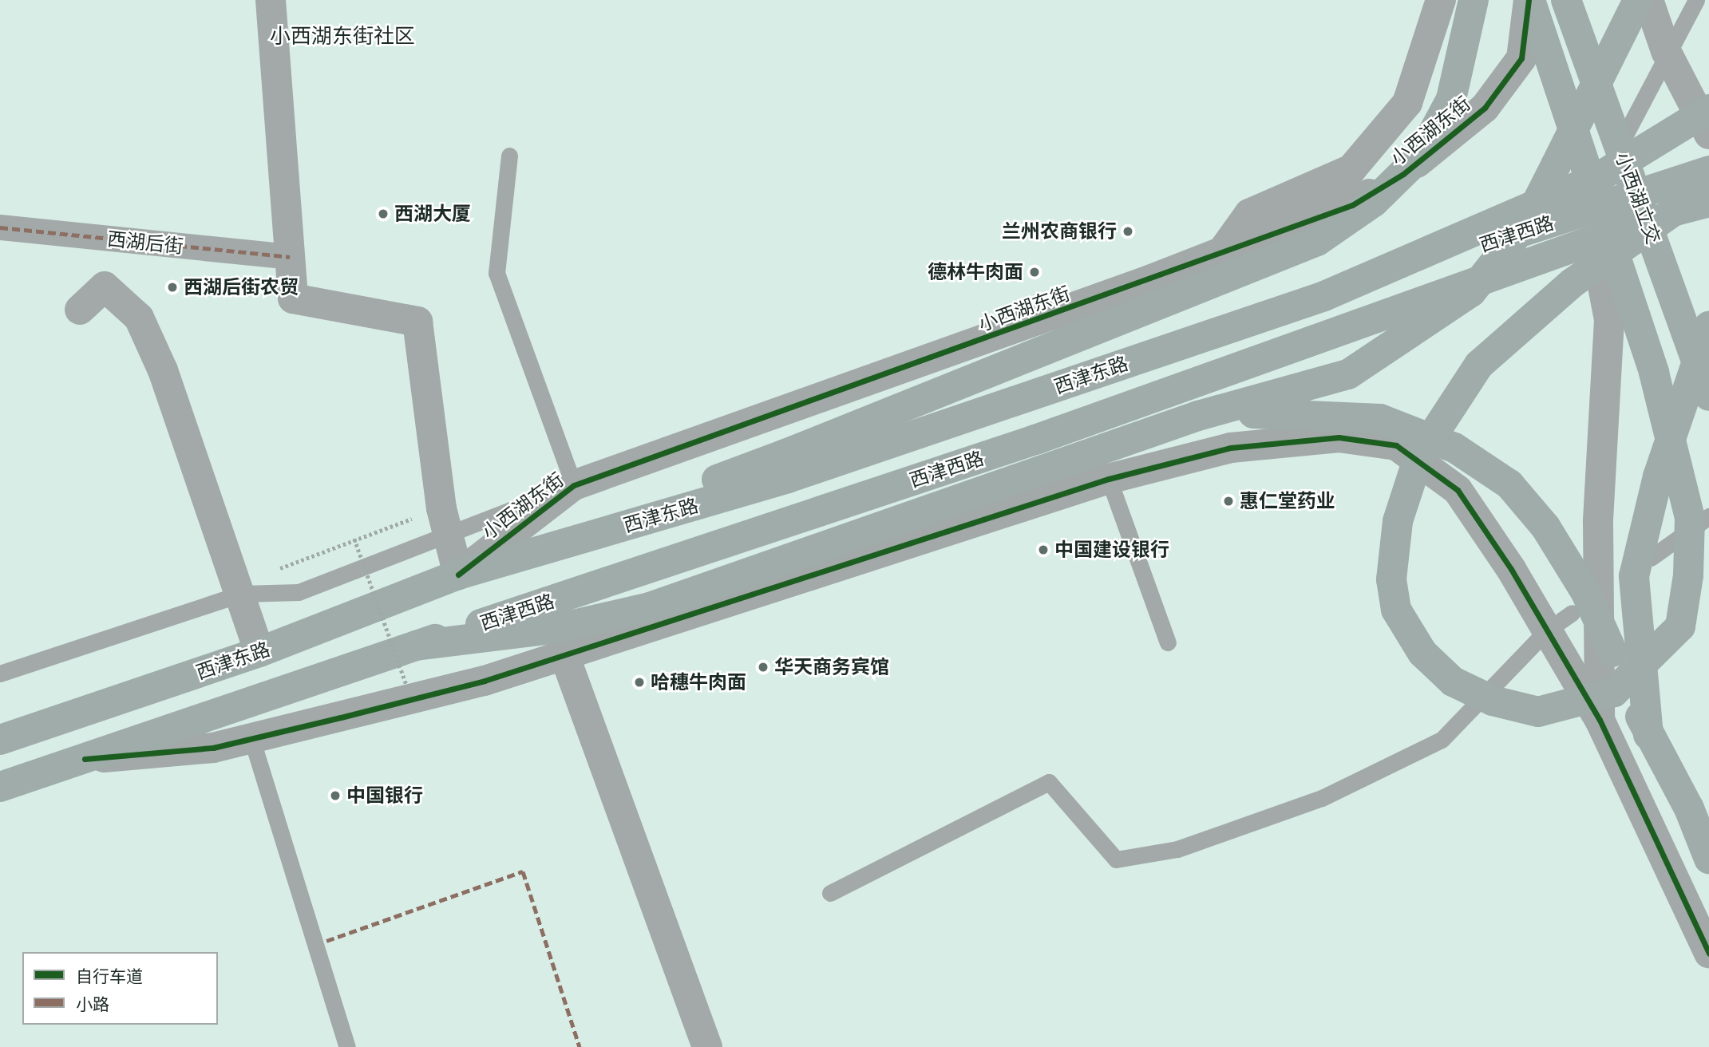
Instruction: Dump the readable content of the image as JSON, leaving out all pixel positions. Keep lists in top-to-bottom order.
{
  "streets": {
    "main road": ["小西湖立交", "西津西路", "西津东路"],
    "street": ["小西湖东街", "西湖后街"]
  },
  "crossings": [
    ["小西湖东街", "小西湖立交"],
    ["小西湖东街", "西津东路"],
    ["西津西路", "西津东路"]
  ],
  "districts": ["小西湖东街社区"],
  "places": [
    "西湖大厦",
    "兰州农商银行",
    "德林牛肉面",
    "西湖后街农贸",
    "惠仁堂药业",
    "中国建设银行",
    "华天商务宾馆",
    "哈穗牛肉面",
    "中国银行"
  ],
  "legend": ["自行车道", "小路"]
}
